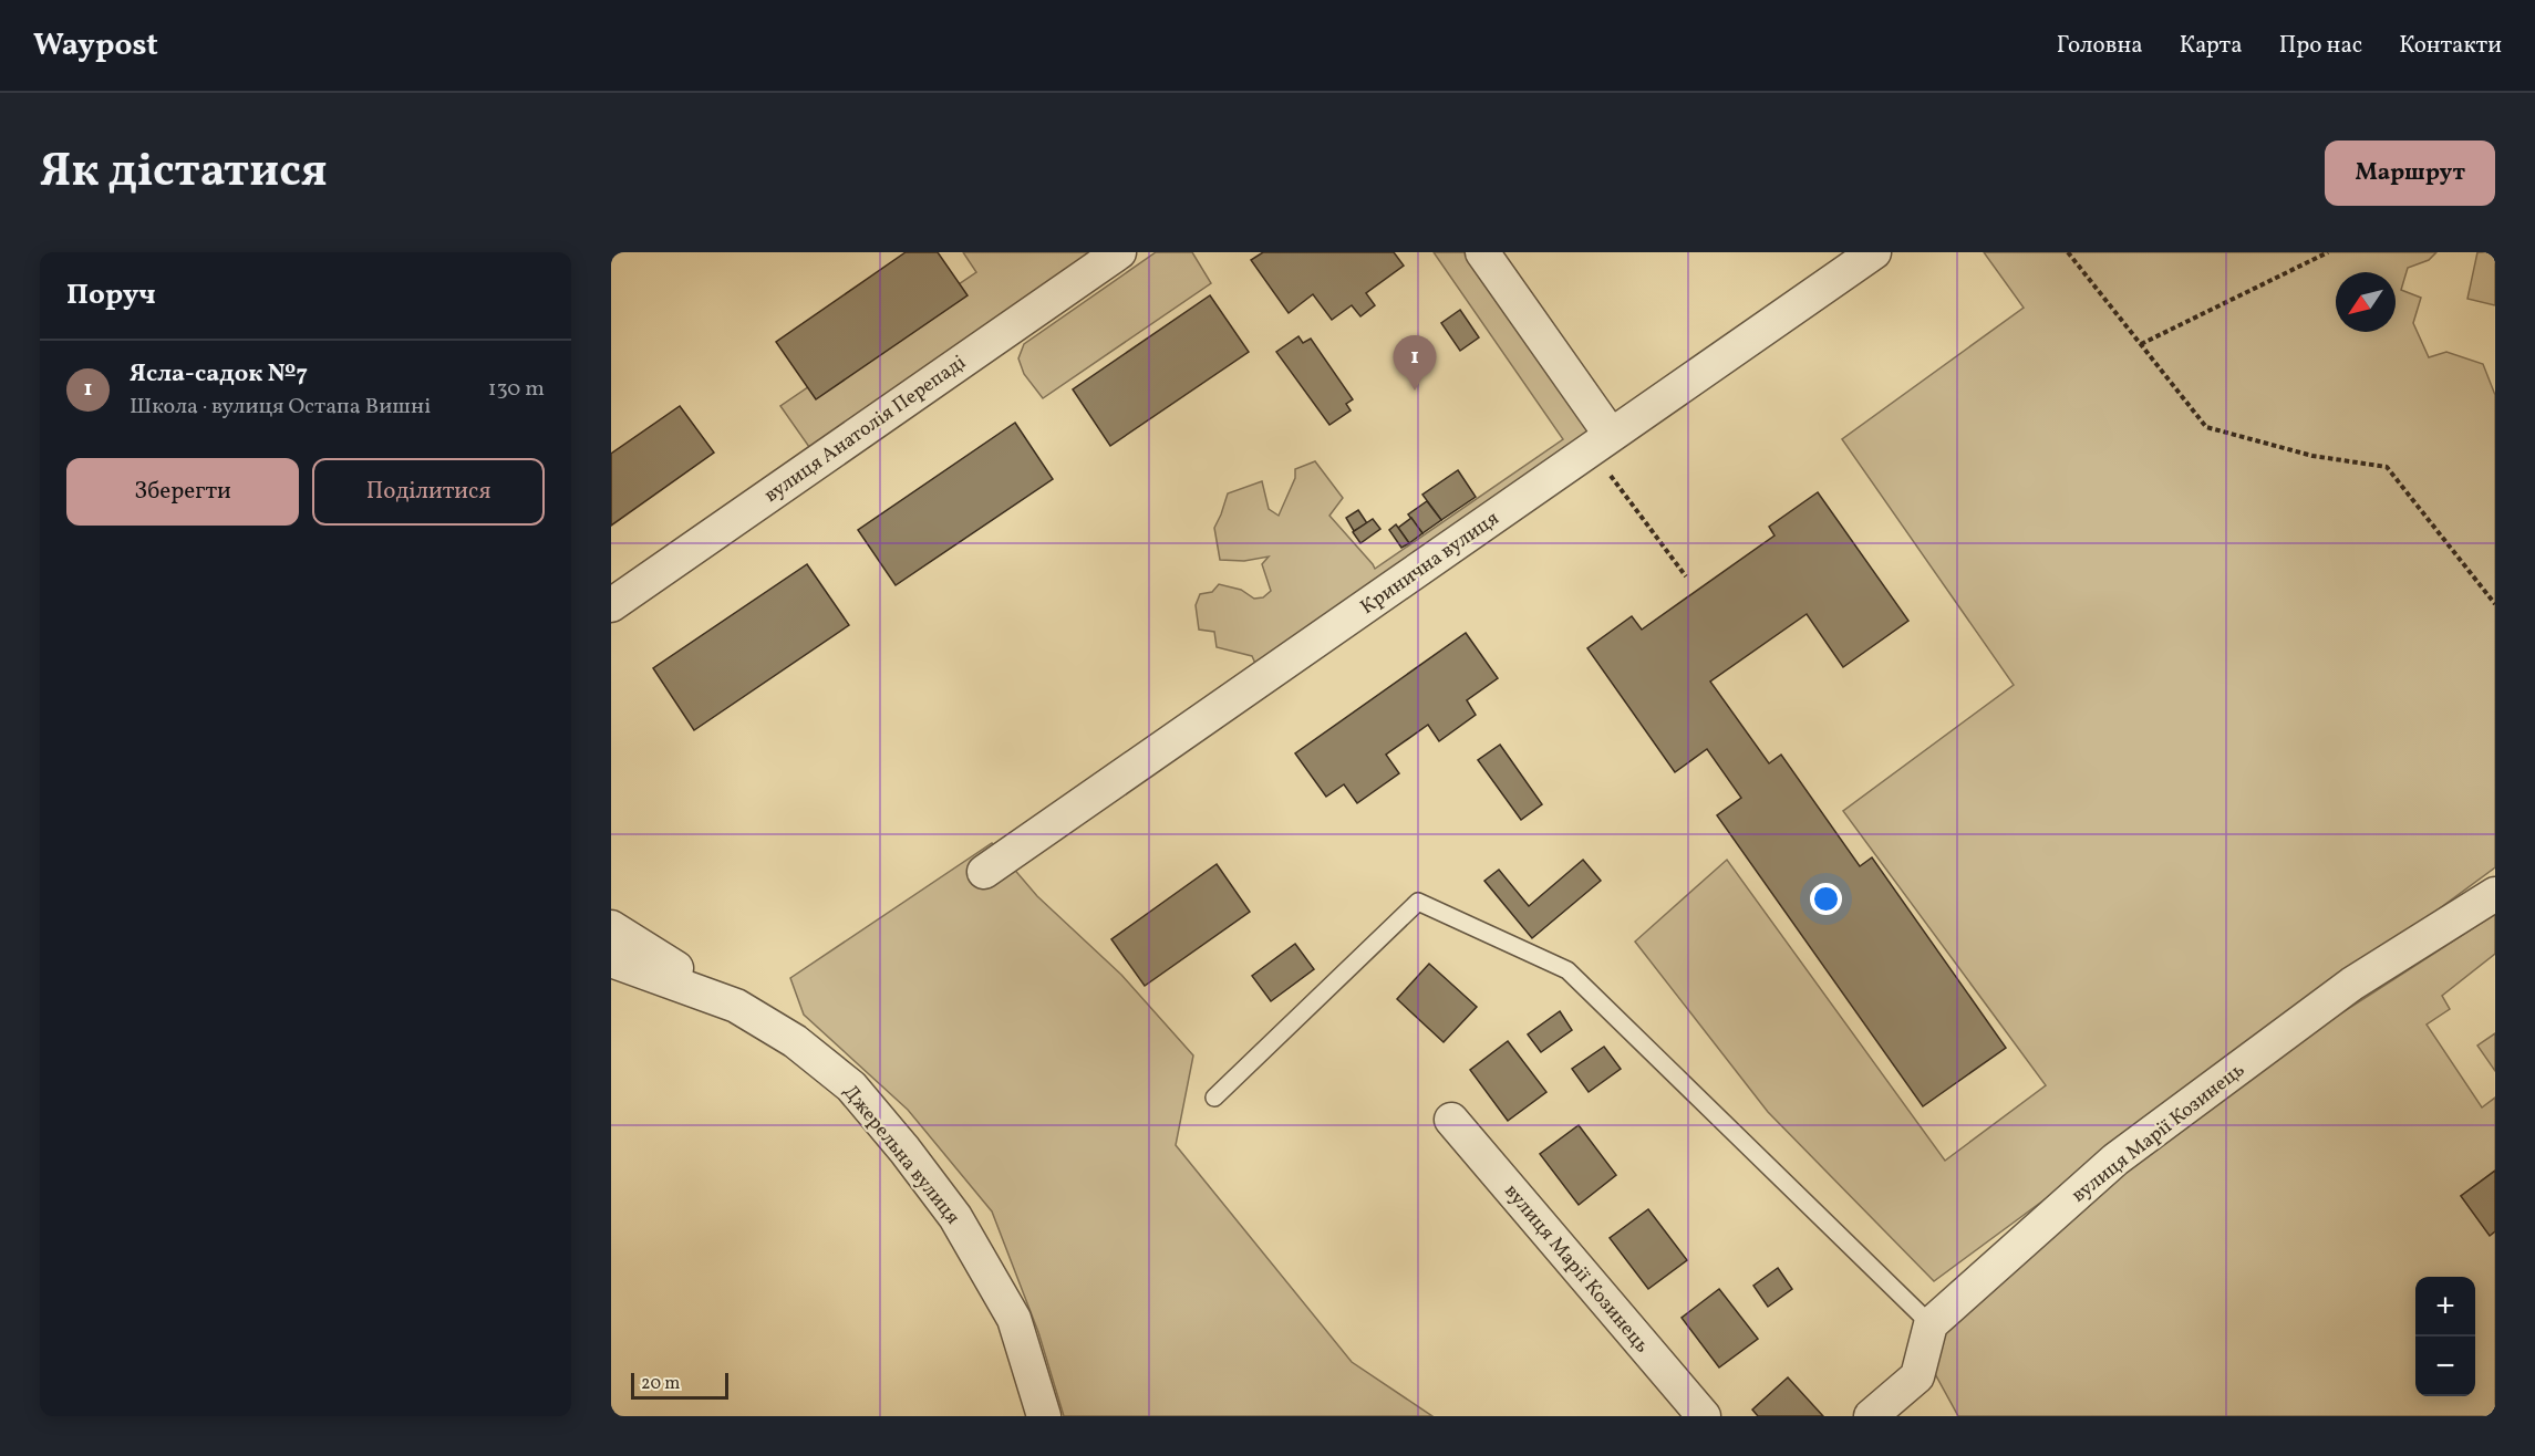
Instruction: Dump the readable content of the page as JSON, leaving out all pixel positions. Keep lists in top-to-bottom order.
{
  "streets": {
    "street": [
      "вулиця Анатолія Перепаді",
      "Кринична вулиця",
      "вулиця Марії Козинець",
      "Джерельна вулиця"
    ]
  },
  "scale_bar": "20 m",
  "north": "bottom left",
  "page": {
    "header": "Waypost",
    "nav": [
      "Головна",
      "Карта",
      "Про нас",
      "Контакти"
    ],
    "title": "Як дістатися",
    "buttons": [
      "Маршрут",
      ["Зберегти", "Поділитися"]
    ],
    "heading": "Поруч",
    "pins": "1",
    "list": [
      {
        "mark": "1",
        "name": "Ясла-садок №7",
        "note": "Школа · вулиця Остапа Вишні",
        "value": "130 m"
      }
    ],
    "map_buttons": ["+", "−"],
    "scale": "20 m"
  }
}
